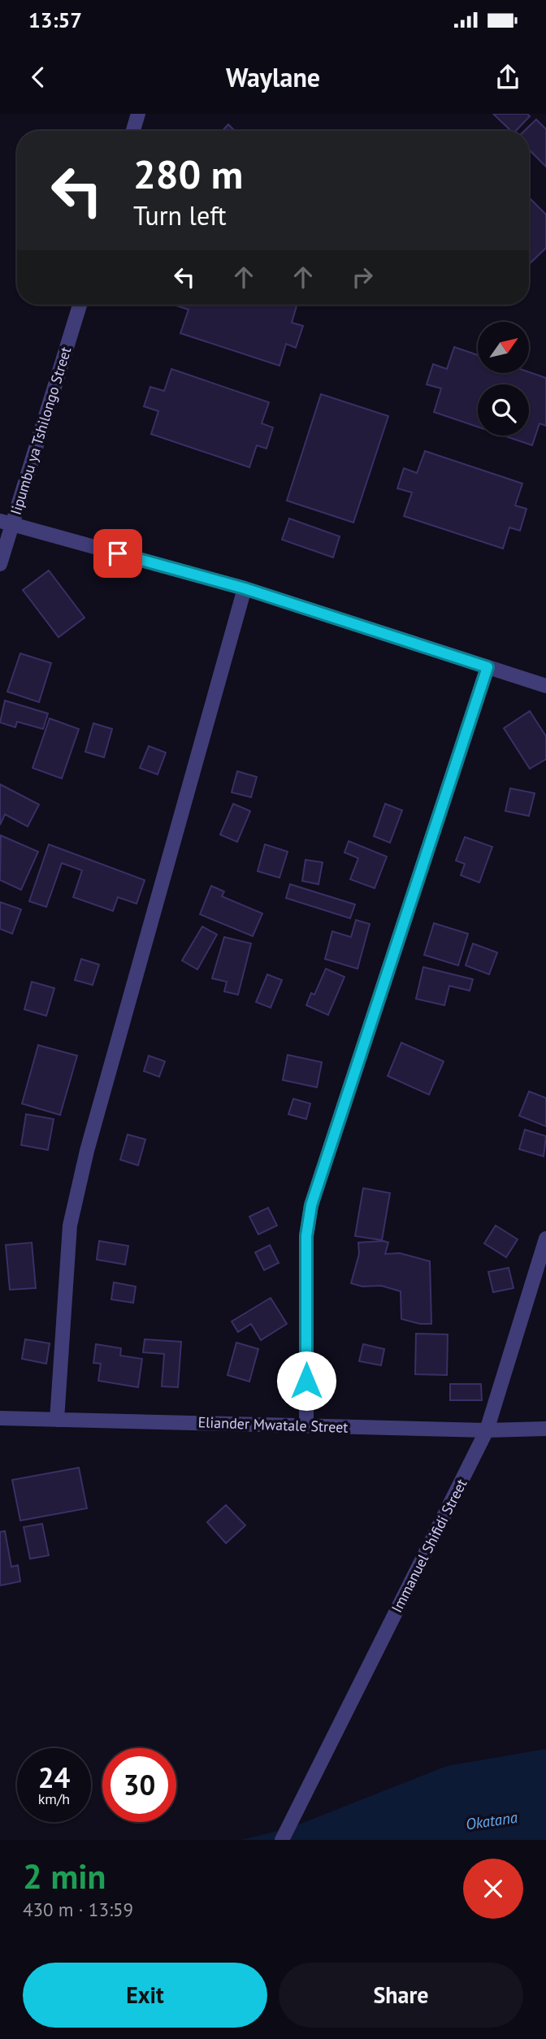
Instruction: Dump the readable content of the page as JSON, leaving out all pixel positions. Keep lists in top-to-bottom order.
{
  "streets": {
    "street": ["Iipumbu ya Tshilongo Street", "Eliander Mwatale Street", "Immanuel Shifidi Street"]
  },
  "crossings": [
    ["Eliander Mwatale Street", "Immanuel Shifidi Street"]
  ],
  "water": ["Okatana"],
  "north": "top right",
  "page": {
    "status": "13:57",
    "header": "Waylane",
    "turn": ["280 m", "Turn left"],
    "speed": "24 km/h",
    "limit": "30",
    "heading": ["2 min", "430 m · 13:59"],
    "buttons": ["Exit", "Share"]
  }
}
